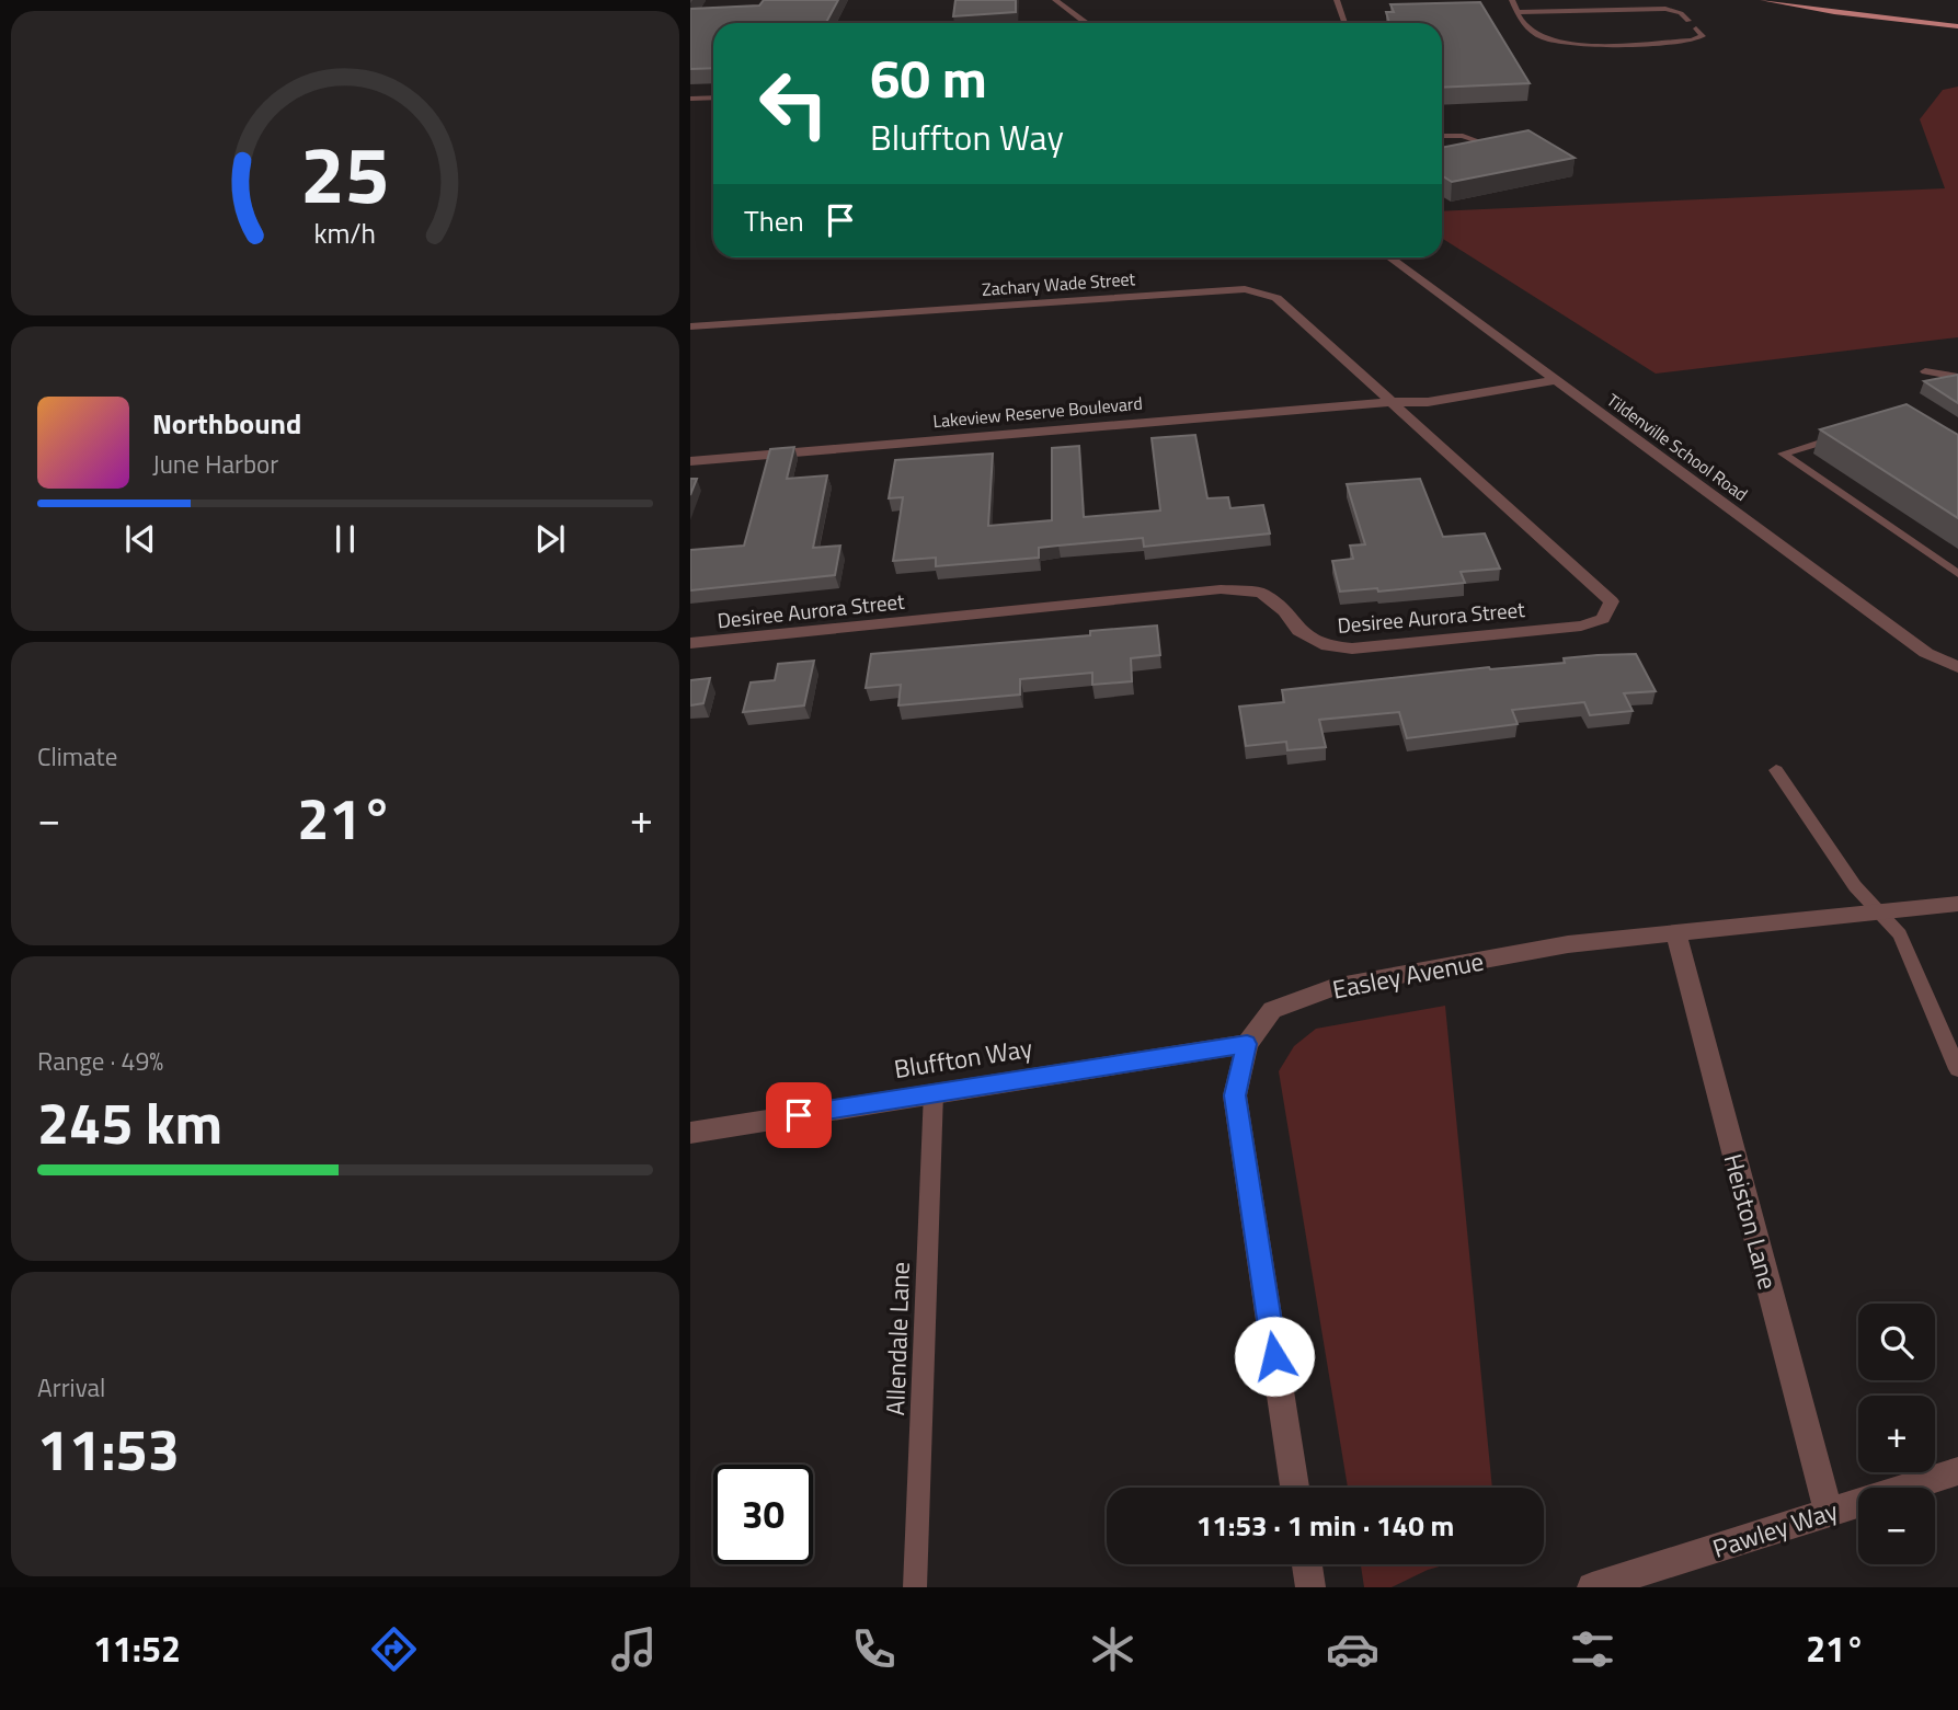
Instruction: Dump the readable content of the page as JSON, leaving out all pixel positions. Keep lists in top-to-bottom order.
{
  "streets": {
    "street": [
      "Zachary Wade Street",
      "Lakeview Reserve Boulevard",
      "Tildenville School Road",
      "Desiree Aurora Street",
      "Easley Avenue",
      "Bluffton Way",
      "Heiston Lane",
      "Pawley Way"
    ],
    "lane": ["Allendale Lane"]
  },
  "crossings": [
    ["Zachary Wade Street", "Lakeview Reserve Boulevard"],
    ["Zachary Wade Street", "Desiree Aurora Street"],
    ["Lakeview Reserve Boulevard", "Tildenville School Road"],
    ["Lakeview Reserve Boulevard", "Desiree Aurora Street"],
    ["Easley Avenue", "Bluffton Way"],
    ["Easley Avenue", "Heiston Lane"],
    ["Bluffton Way", "Allendale Lane"],
    ["Heiston Lane", "Pawley Way"]
  ],
  "page": {
    "turn": ["60 m", "Bluffton Way"],
    "then": "Then",
    "song": ["Northbound", "June Harbor"],
    "tile": [
      "Climate",
      ["Range · 49%", "245 km"],
      ["Arrival", "11:53"]
    ],
    "heat": ["−", "21°", "+"],
    "map_buttons": ["+", "−"],
    "limit": "30",
    "trip": "11:53 · 1 min · 140 m",
    "tabs": ["11:52", "21°"],
    "gauge": ["25", "km/h"]
  }
}
